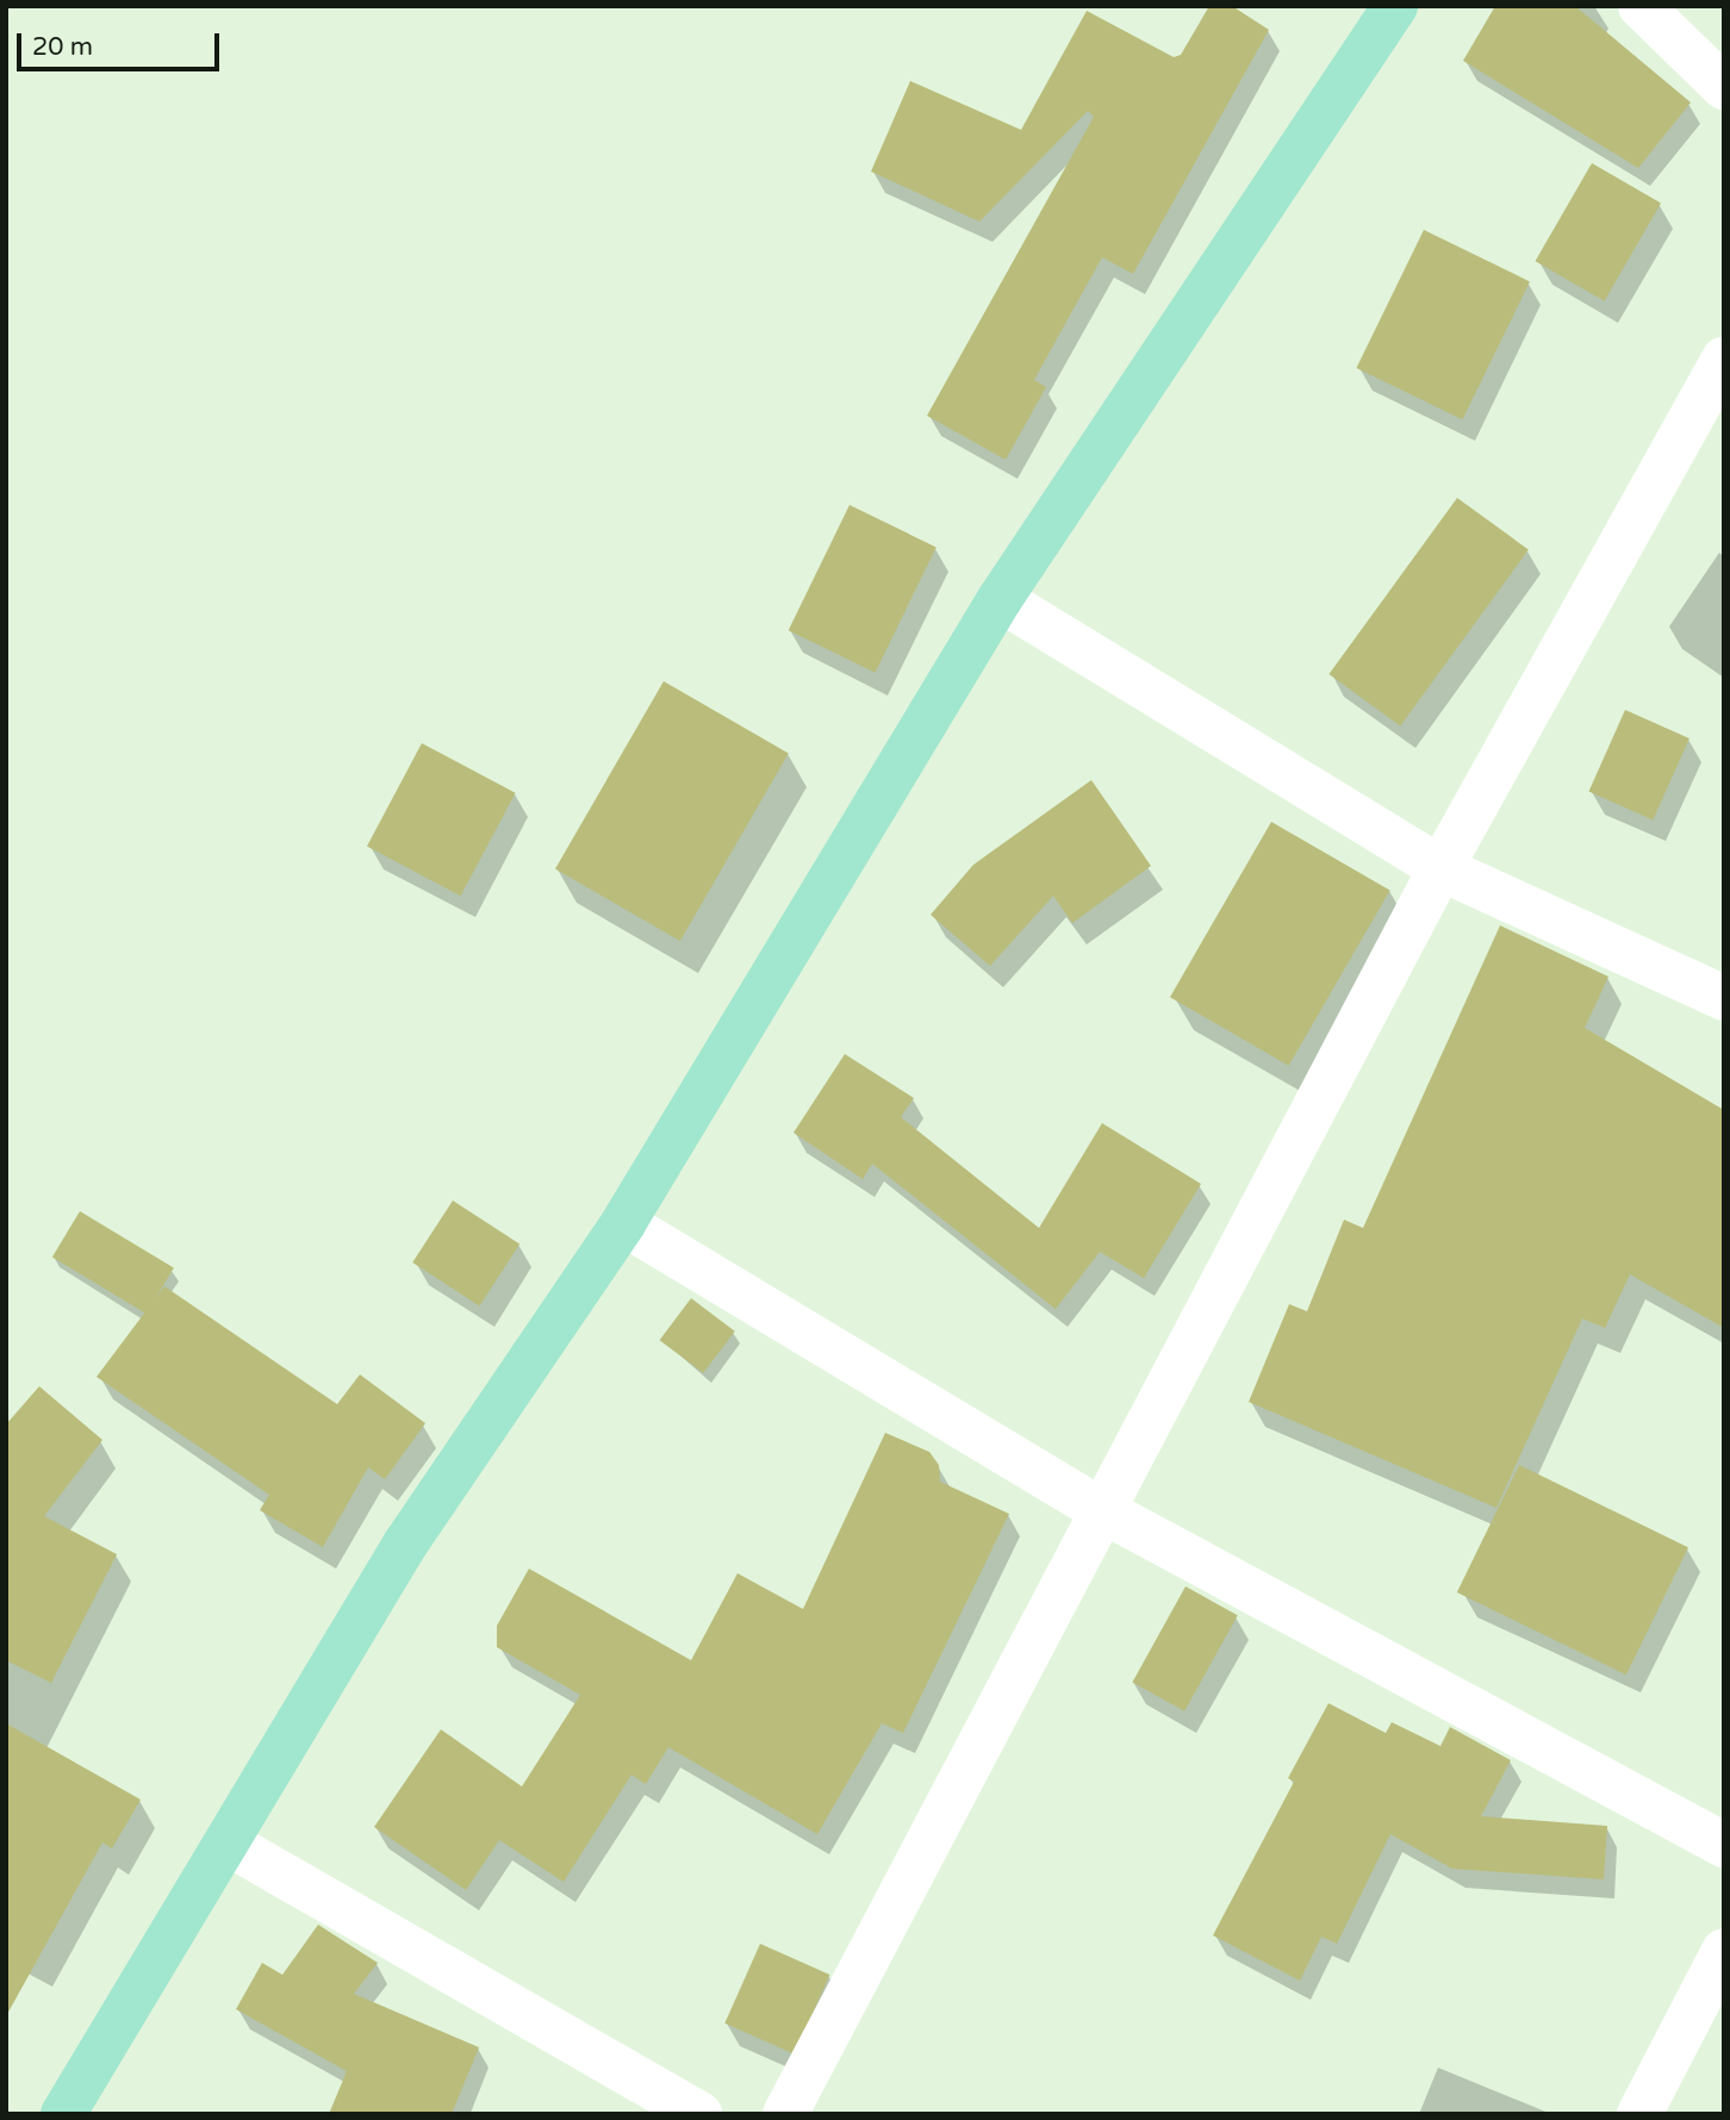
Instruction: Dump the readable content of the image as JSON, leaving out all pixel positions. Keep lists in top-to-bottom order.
{
  "scale_bar": "20 m"
}
